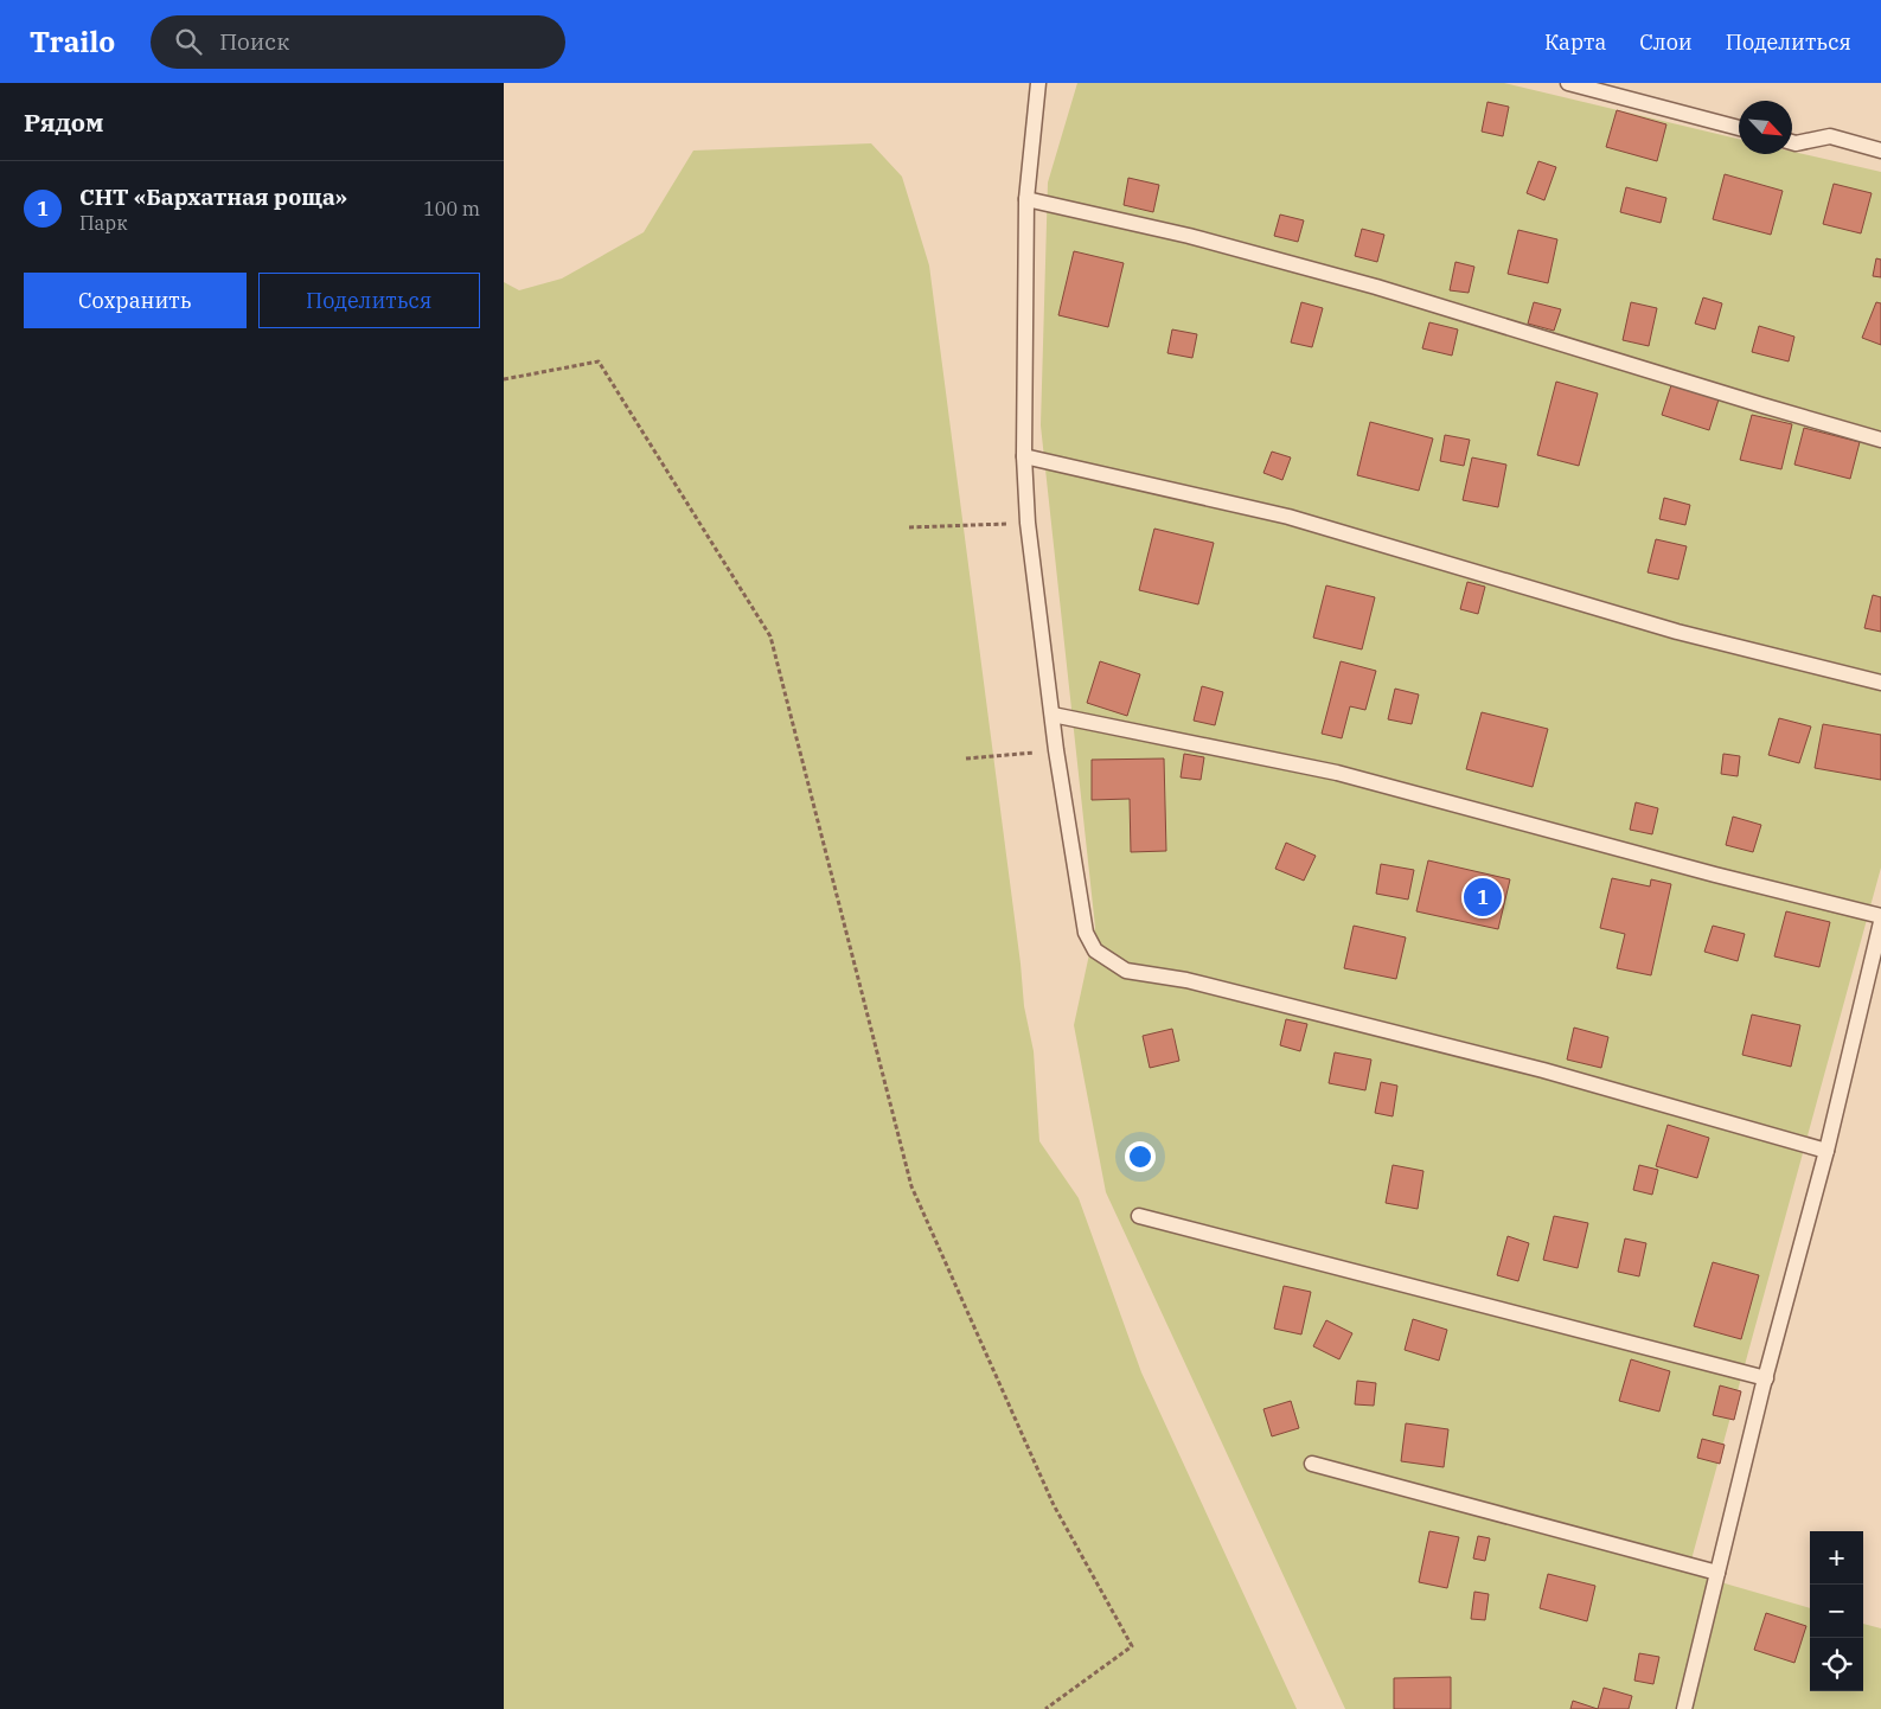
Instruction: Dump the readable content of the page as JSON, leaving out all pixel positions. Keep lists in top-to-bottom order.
{
  "north": "bottom right",
  "page": {
    "header": "Trailo",
    "search": "Поиск",
    "nav": ["Карта", "Слои", "Поделиться"],
    "heading": "Рядом",
    "list": [
      {
        "mark": "1",
        "name": "СНТ «Бархатная роща»",
        "note": "Парк",
        "value": "100 m"
      }
    ],
    "buttons": ["Сохранить", "Поделиться"],
    "pins": "1",
    "map_buttons": ["+", "−"]
  }
}
